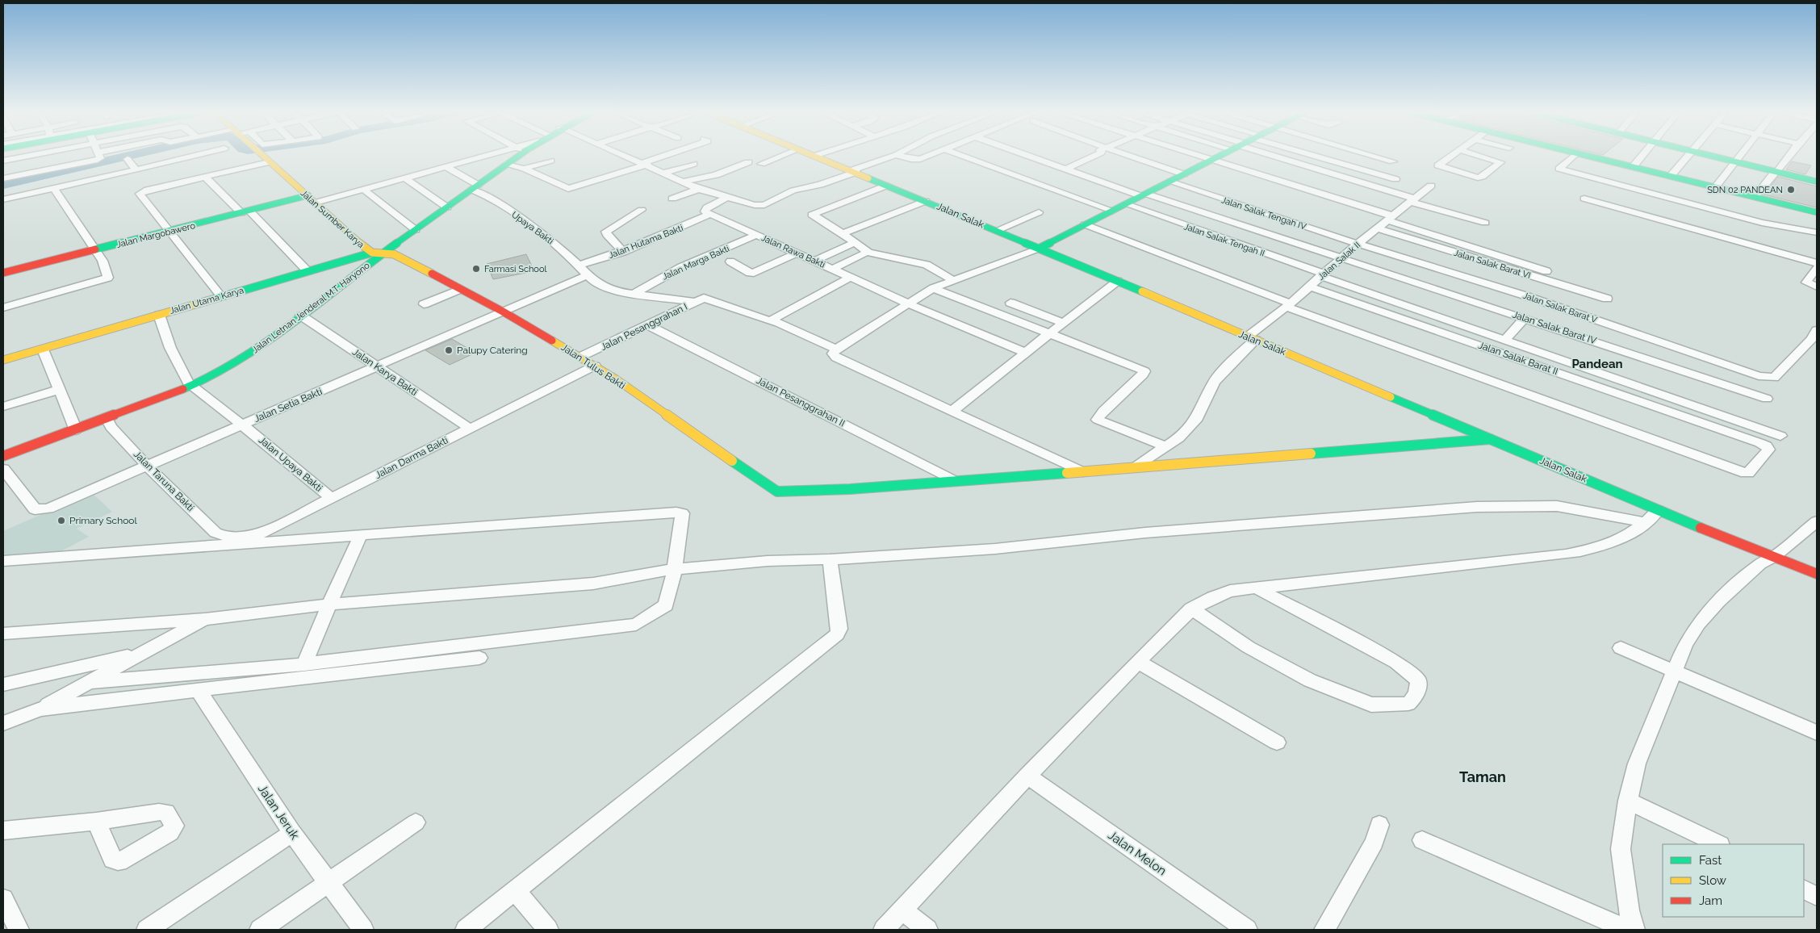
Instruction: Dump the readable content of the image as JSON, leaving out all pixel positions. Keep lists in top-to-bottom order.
{
  "streets": {
    "main road": [
      "Jalan Salak",
      "Jalan Sumber Karya",
      "Jalan Margobawero",
      "Jalan Utama Karya",
      "Jalan Letnan Jenderal M.T. Haryono",
      "Jalan Tulus Bakti"
    ],
    "street": [
      "Jalan Salak Tengah IV",
      "Upaya Bakti",
      "Jalan Salak Tengah II",
      "Jalan Hutama Bakti",
      "Jalan Rawa Bakti",
      "Jalan Salak II",
      "Jalan Marga Bakti",
      "Jalan Salak Barat VI",
      "Jalan Salak Barat V",
      "Jalan Pesanggrahan I",
      "Jalan Salak Barat IV",
      "Jalan Salak Barat II",
      "Jalan Karya Bakti",
      "Jalan Pesanggrahan II",
      "Jalan Setia Bakti",
      "Jalan Darma Bakti",
      "Jalan Upaya Bakti",
      "Jalan Taruna Bakti",
      "Jalan Jeruk",
      "Jalan Melon"
    ]
  },
  "crossings": [
    ["Jalan Salak Tengah IV", "Jalan Salak II"],
    ["Jalan Salak Tengah IV", "Jalan Salak Barat V"],
    ["Jalan Salak", "Jalan Salak II"],
    ["Jalan Salak", "Jalan Tulus Bakti"],
    ["Jalan Sumber Karya", "Jalan Margobawero"],
    ["Jalan Sumber Karya", "Jalan Utama Karya"],
    ["Jalan Sumber Karya", "Jalan Letnan Jenderal M.T. Haryono"],
    ["Jalan Sumber Karya", "Jalan Tulus Bakti"],
    ["Upaya Bakti", "Jalan Hutama Bakti"],
    ["Upaya Bakti", "Jalan Marga Bakti"],
    ["Upaya Bakti", "Jalan Letnan Jenderal M.T. Haryono"],
    ["Upaya Bakti", "Jalan Pesanggrahan I"],
    ["Upaya Bakti", "Jalan Setia Bakti"],
    ["Jalan Salak Tengah II", "Jalan Salak II"],
    ["Jalan Hutama Bakti", "Jalan Rawa Bakti"],
    ["Jalan Rawa Bakti", "Jalan Marga Bakti"],
    ["Jalan Salak II", "Jalan Salak Barat VI"],
    ["Jalan Salak II", "Jalan Salak Barat V"],
    ["Jalan Salak II", "Jalan Salak Barat IV"],
    ["Jalan Salak II", "Jalan Salak Barat II"],
    ["Jalan Salak II", "Jalan Tulus Bakti"],
    ["Jalan Salak Barat VI", "Jalan Salak Barat V"],
    ["Jalan Utama Karya", "Jalan Letnan Jenderal M.T. Haryono"],
    ["Jalan Utama Karya", "Jalan Tulus Bakti"],
    ["Jalan Utama Karya", "Jalan Upaya Bakti"],
    ["Jalan Letnan Jenderal M.T. Haryono", "Jalan Tulus Bakti"],
    ["Jalan Letnan Jenderal M.T. Haryono", "Jalan Karya Bakti"],
    ["Jalan Letnan Jenderal M.T. Haryono", "Jalan Upaya Bakti"],
    ["Jalan Letnan Jenderal M.T. Haryono", "Jalan Taruna Bakti"],
    ["Jalan Pesanggrahan I", "Jalan Tulus Bakti"],
    ["Jalan Pesanggrahan I", "Jalan Pesanggrahan II"],
    ["Jalan Tulus Bakti", "Jalan Pesanggrahan II"],
    ["Jalan Tulus Bakti", "Jalan Setia Bakti"],
    ["Jalan Tulus Bakti", "Jalan Darma Bakti"],
    ["Jalan Karya Bakti", "Jalan Setia Bakti"],
    ["Jalan Karya Bakti", "Jalan Darma Bakti"],
    ["Jalan Setia Bakti", "Jalan Upaya Bakti"],
    ["Jalan Setia Bakti", "Jalan Taruna Bakti"],
    ["Jalan Darma Bakti", "Jalan Upaya Bakti"],
    ["Jalan Darma Bakti", "Jalan Taruna Bakti"]
  ],
  "districts": ["Pandean", "Taman"],
  "places": [
    "SDN 02 PANDEAN",
    "Farmasi School",
    "Palupy Catering",
    "Primary School"
  ],
  "legend": ["Fast", "Slow", "Jam"]
}
